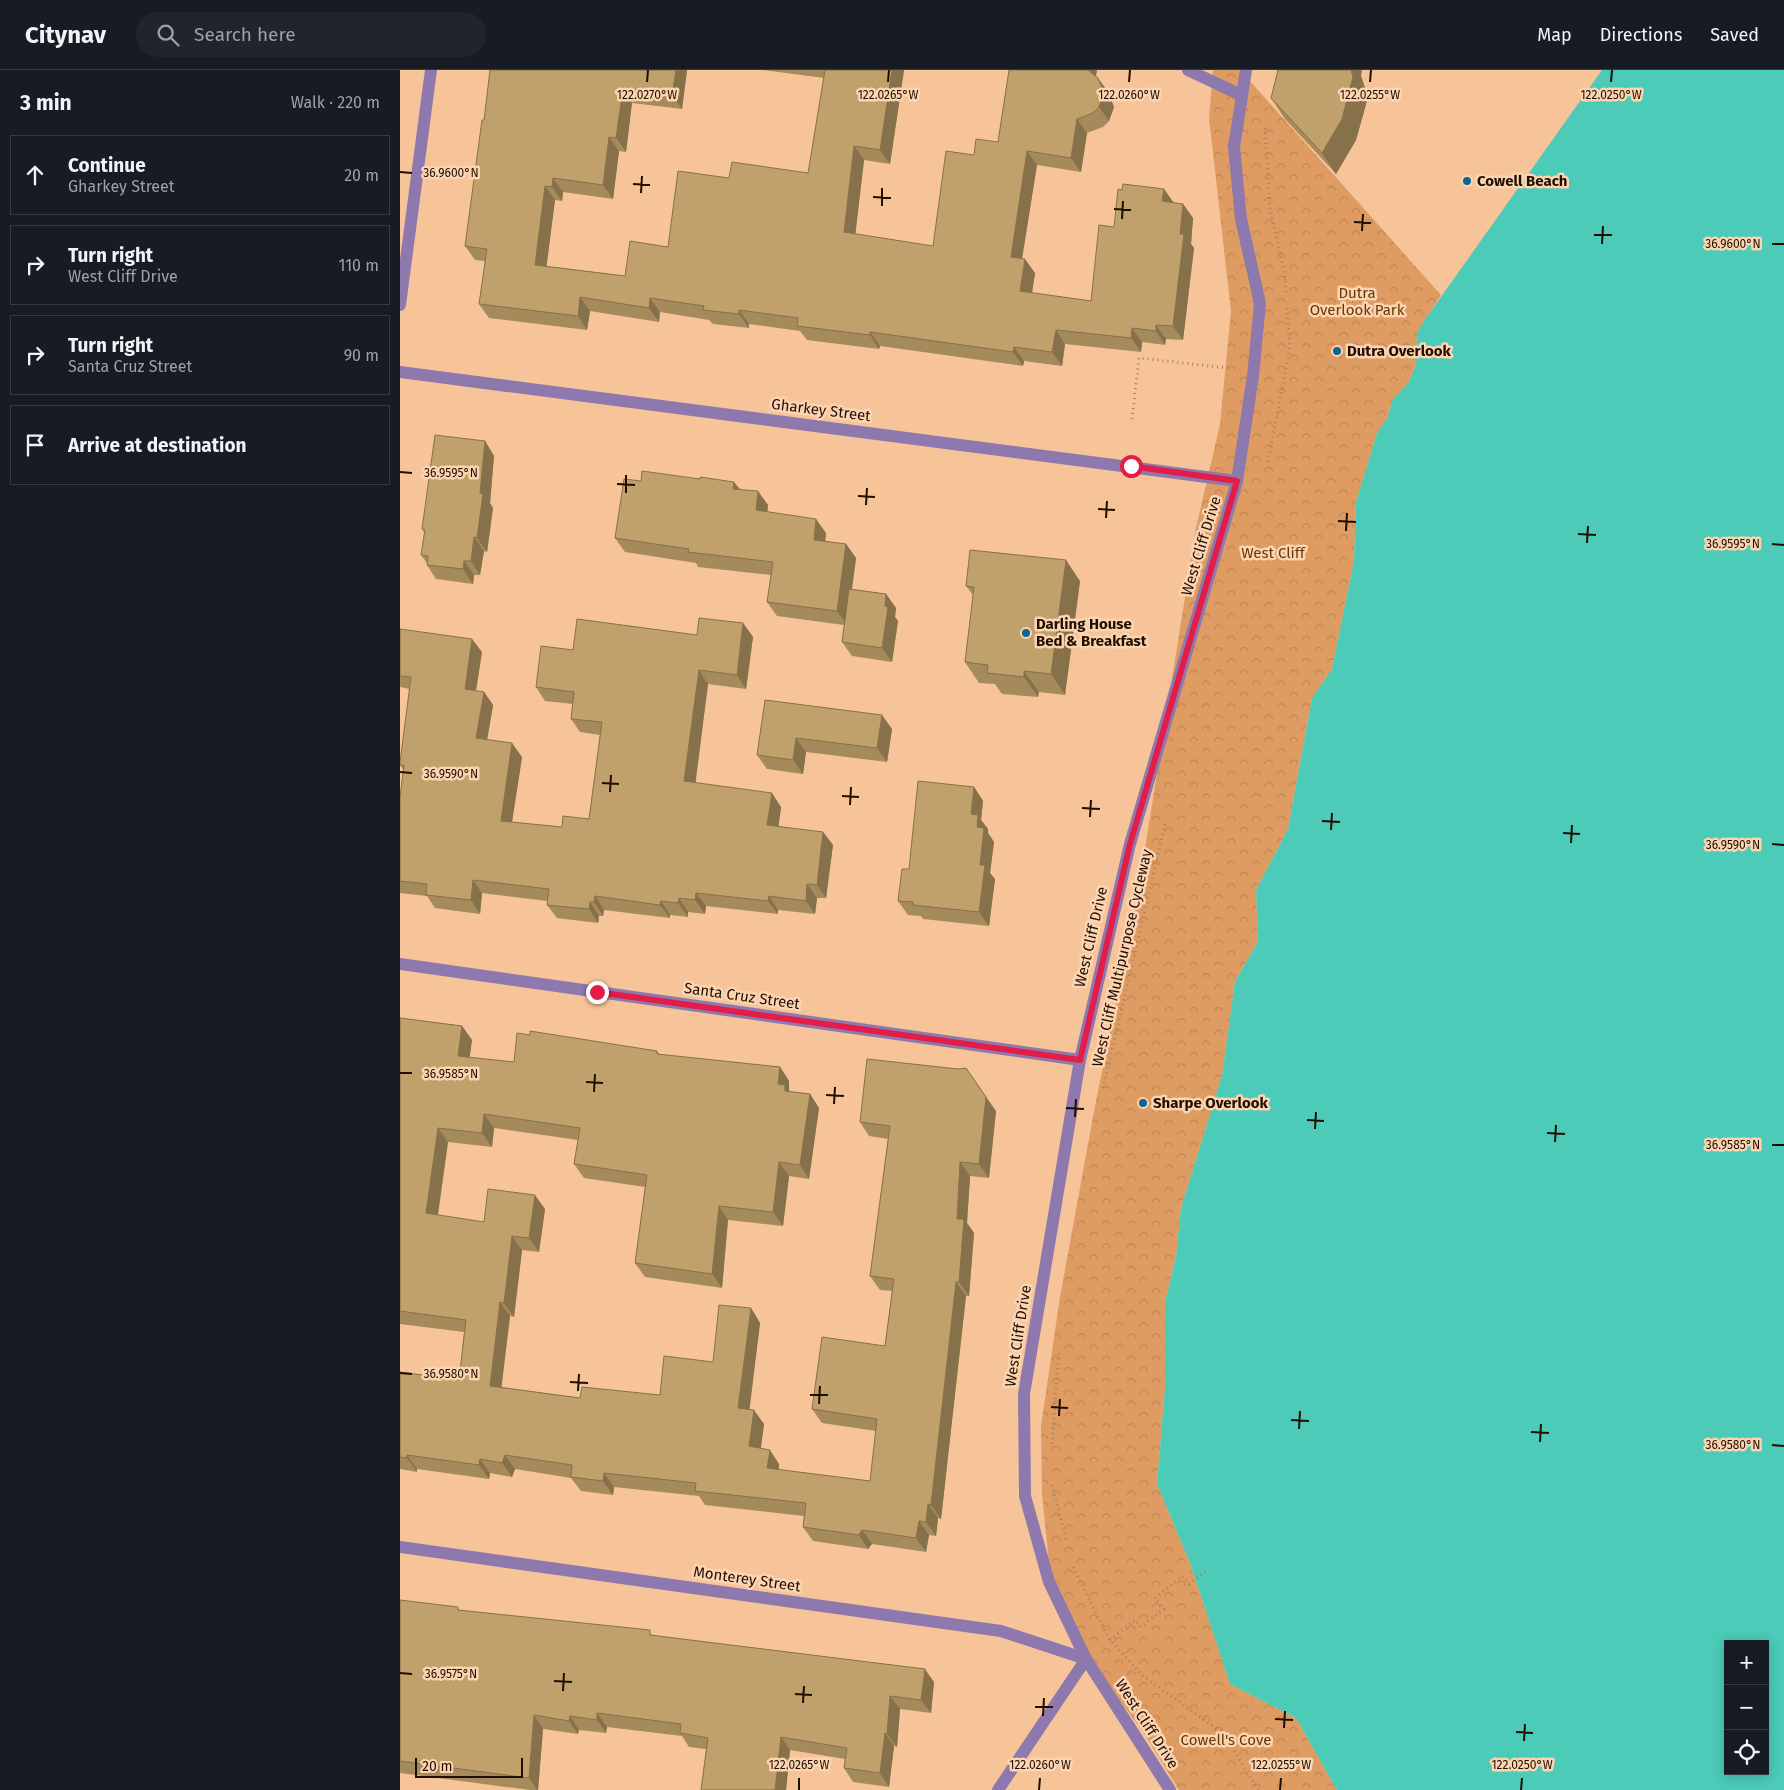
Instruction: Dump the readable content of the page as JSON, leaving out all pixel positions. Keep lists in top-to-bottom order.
{
  "streets": {
    "street": [
      "Gharkey Street",
      "West Cliff Drive",
      "Santa Cruz Street",
      "Monterey Street"
    ],
    "path": ["West Cliff Multipurpose Cycleway"]
  },
  "crossings": [
    ["Gharkey Street", "West Cliff Drive"],
    ["West Cliff Drive", "Santa Cruz Street"],
    ["West Cliff Drive", "Monterey Street"]
  ],
  "parks": ["Dutra Overlook Park", "West Cliff", "Cowell's Cove"],
  "places": [
    "Cowell Beach",
    "Dutra Overlook",
    "Darling House Bed & Breakfast",
    "Sharpe Overlook"
  ],
  "scale_bar": "20 m",
  "page": {
    "header": "Citynav",
    "search": "Search here",
    "nav": ["Map", "Directions", "Saved"],
    "heading": ["3 min", "Walk · 220 m"],
    "list": [
      ["Continue", "Gharkey Street", "20 m"],
      ["Turn right", "West Cliff Drive", "110 m"],
      ["Turn right", "Santa Cruz Street", "90 m"],
      "Arrive at destination"
    ],
    "map_buttons": ["+", "−"],
    "scale": "20 m"
  },
  "coordinates": [
    "122.0270°W",
    "122.0265°W",
    "122.0260°W",
    "122.0255°W",
    "122.0250°W",
    "36.9600°N",
    "36.9595°N",
    "36.9590°N",
    "36.9585°N",
    "36.9580°N",
    "36.9575°N"
  ]
}
